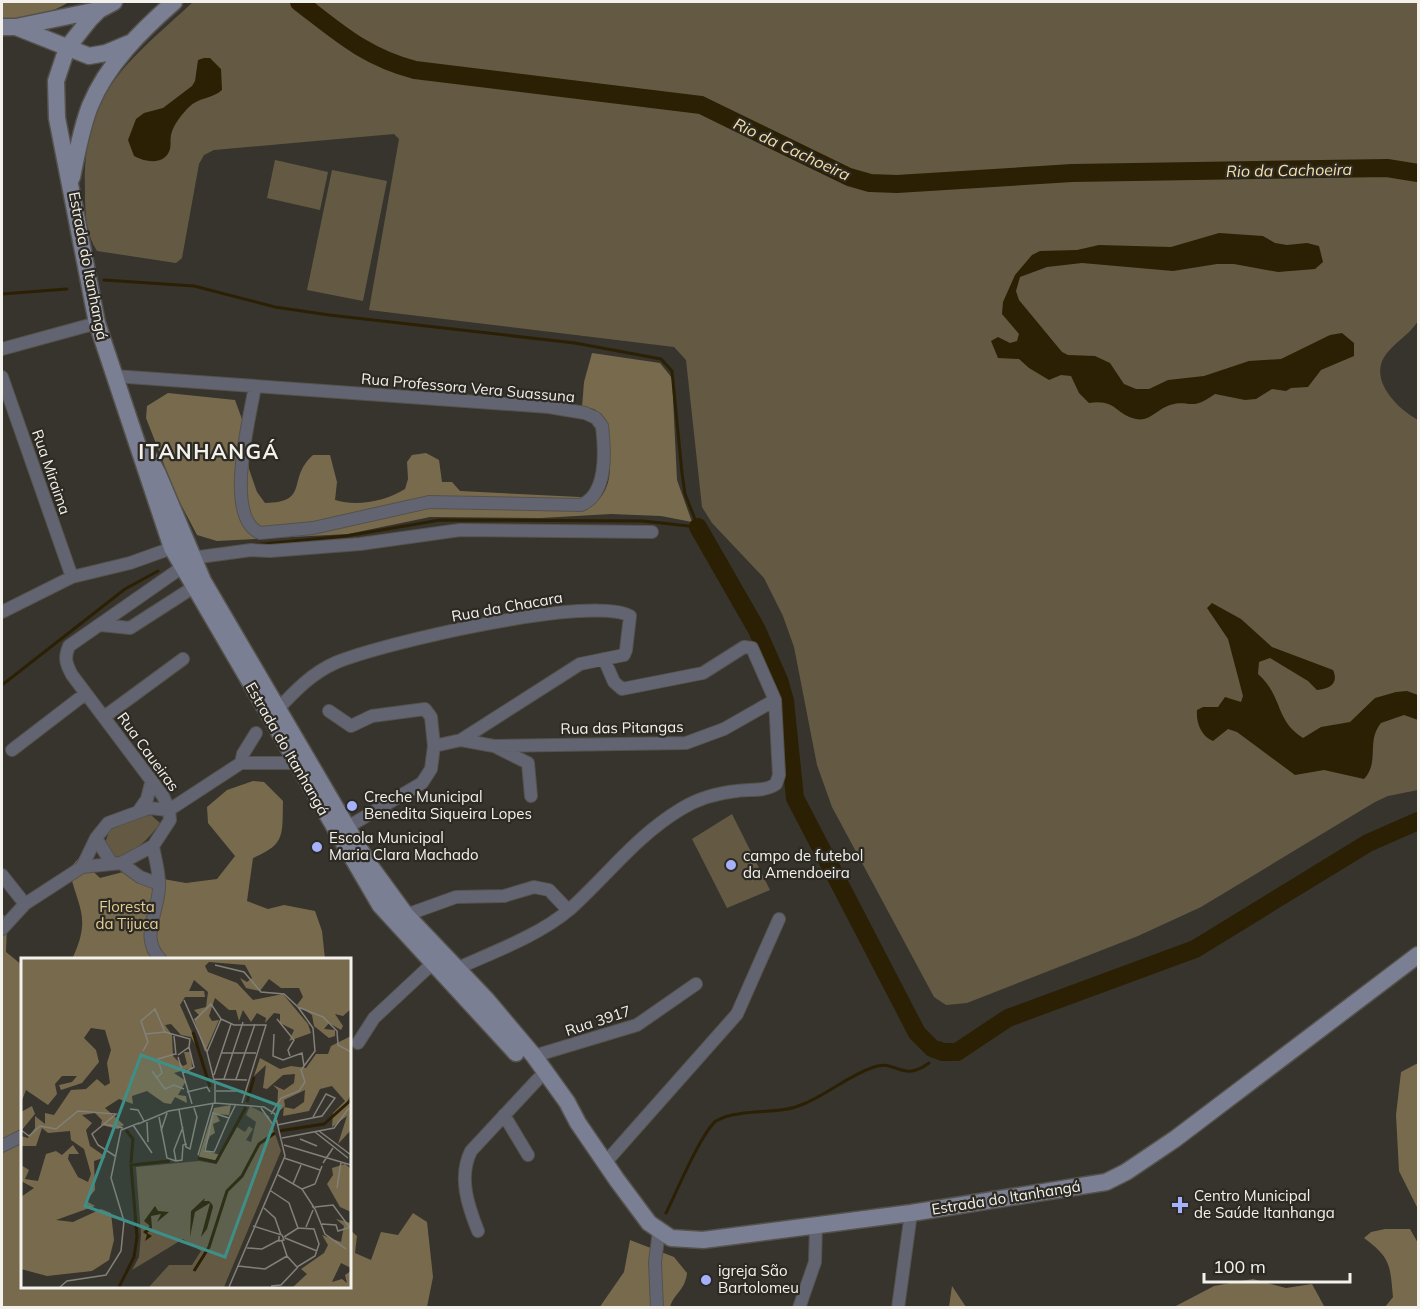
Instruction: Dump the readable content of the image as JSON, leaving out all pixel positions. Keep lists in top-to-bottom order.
{
  "streets": {
    "main road": ["Estrada do Itanhangá"],
    "street": [
      "Rua Professora Vera Suassuna",
      "Rua Miraima",
      "Rua da Chacara",
      "Rua das Pitangas",
      "Rua Caueiras",
      "Rua 3917"
    ]
  },
  "crossings": [
    ["Estrada do Itanhangá", "Rua Professora Vera Suassuna"],
    ["Estrada do Itanhangá", "Rua da Chacara"],
    ["Estrada do Itanhangá", "Rua Caueiras"],
    ["Estrada do Itanhangá", "Rua 3917"],
    ["Rua da Chacara", "Rua das Pitangas"]
  ],
  "districts": ["ITANHANGÁ"],
  "water": ["Rio da Cachoeira"],
  "parks": ["Floresta da Tijuca"],
  "places": {
    "other": [
      "Creche Municipal Benedita Siqueira Lopes",
      "Escola Municipal Maria Clara Machado",
      "campo de futebol da Amendoeira",
      "igreja São Bartolomeu"
    ],
    "health": ["Centro Municipal de Saúde Itanhanga"]
  },
  "scale_bar": "100 m"
}
